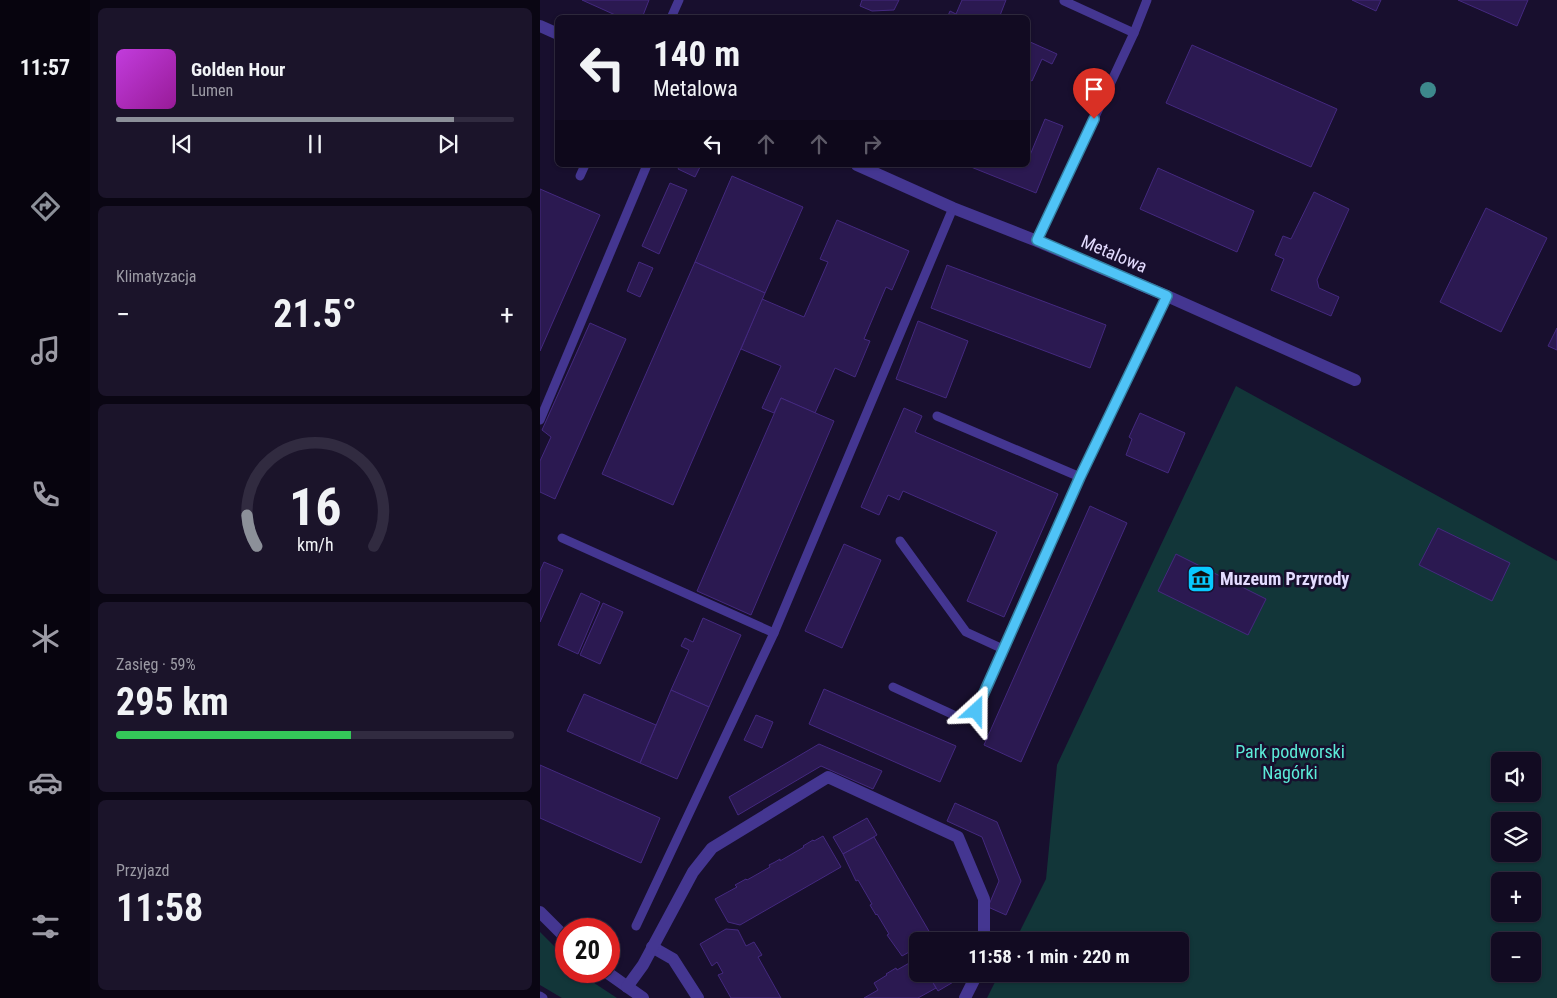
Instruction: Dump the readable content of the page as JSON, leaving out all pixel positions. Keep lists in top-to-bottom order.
{
  "streets": {
    "street": ["Metalowa"]
  },
  "parks": ["Park podworski Nagórki"],
  "places": {
    "museum": ["Muzeum Przyrody"]
  },
  "page": {
    "tabs": "11:57",
    "turn": ["140 m", "Metalowa"],
    "song": ["Golden Hour", "Lumen"],
    "tile": [
      "Klimatyzacja",
      ["Zasięg · 59%", "295 km"],
      ["Przyjazd", "11:58"]
    ],
    "heat": ["−", "21.5°", "+"],
    "map_buttons": ["+", "−"],
    "limit": "20",
    "trip": "11:58 · 1 min · 220 m",
    "gauge": ["16", "km/h"]
  }
}
